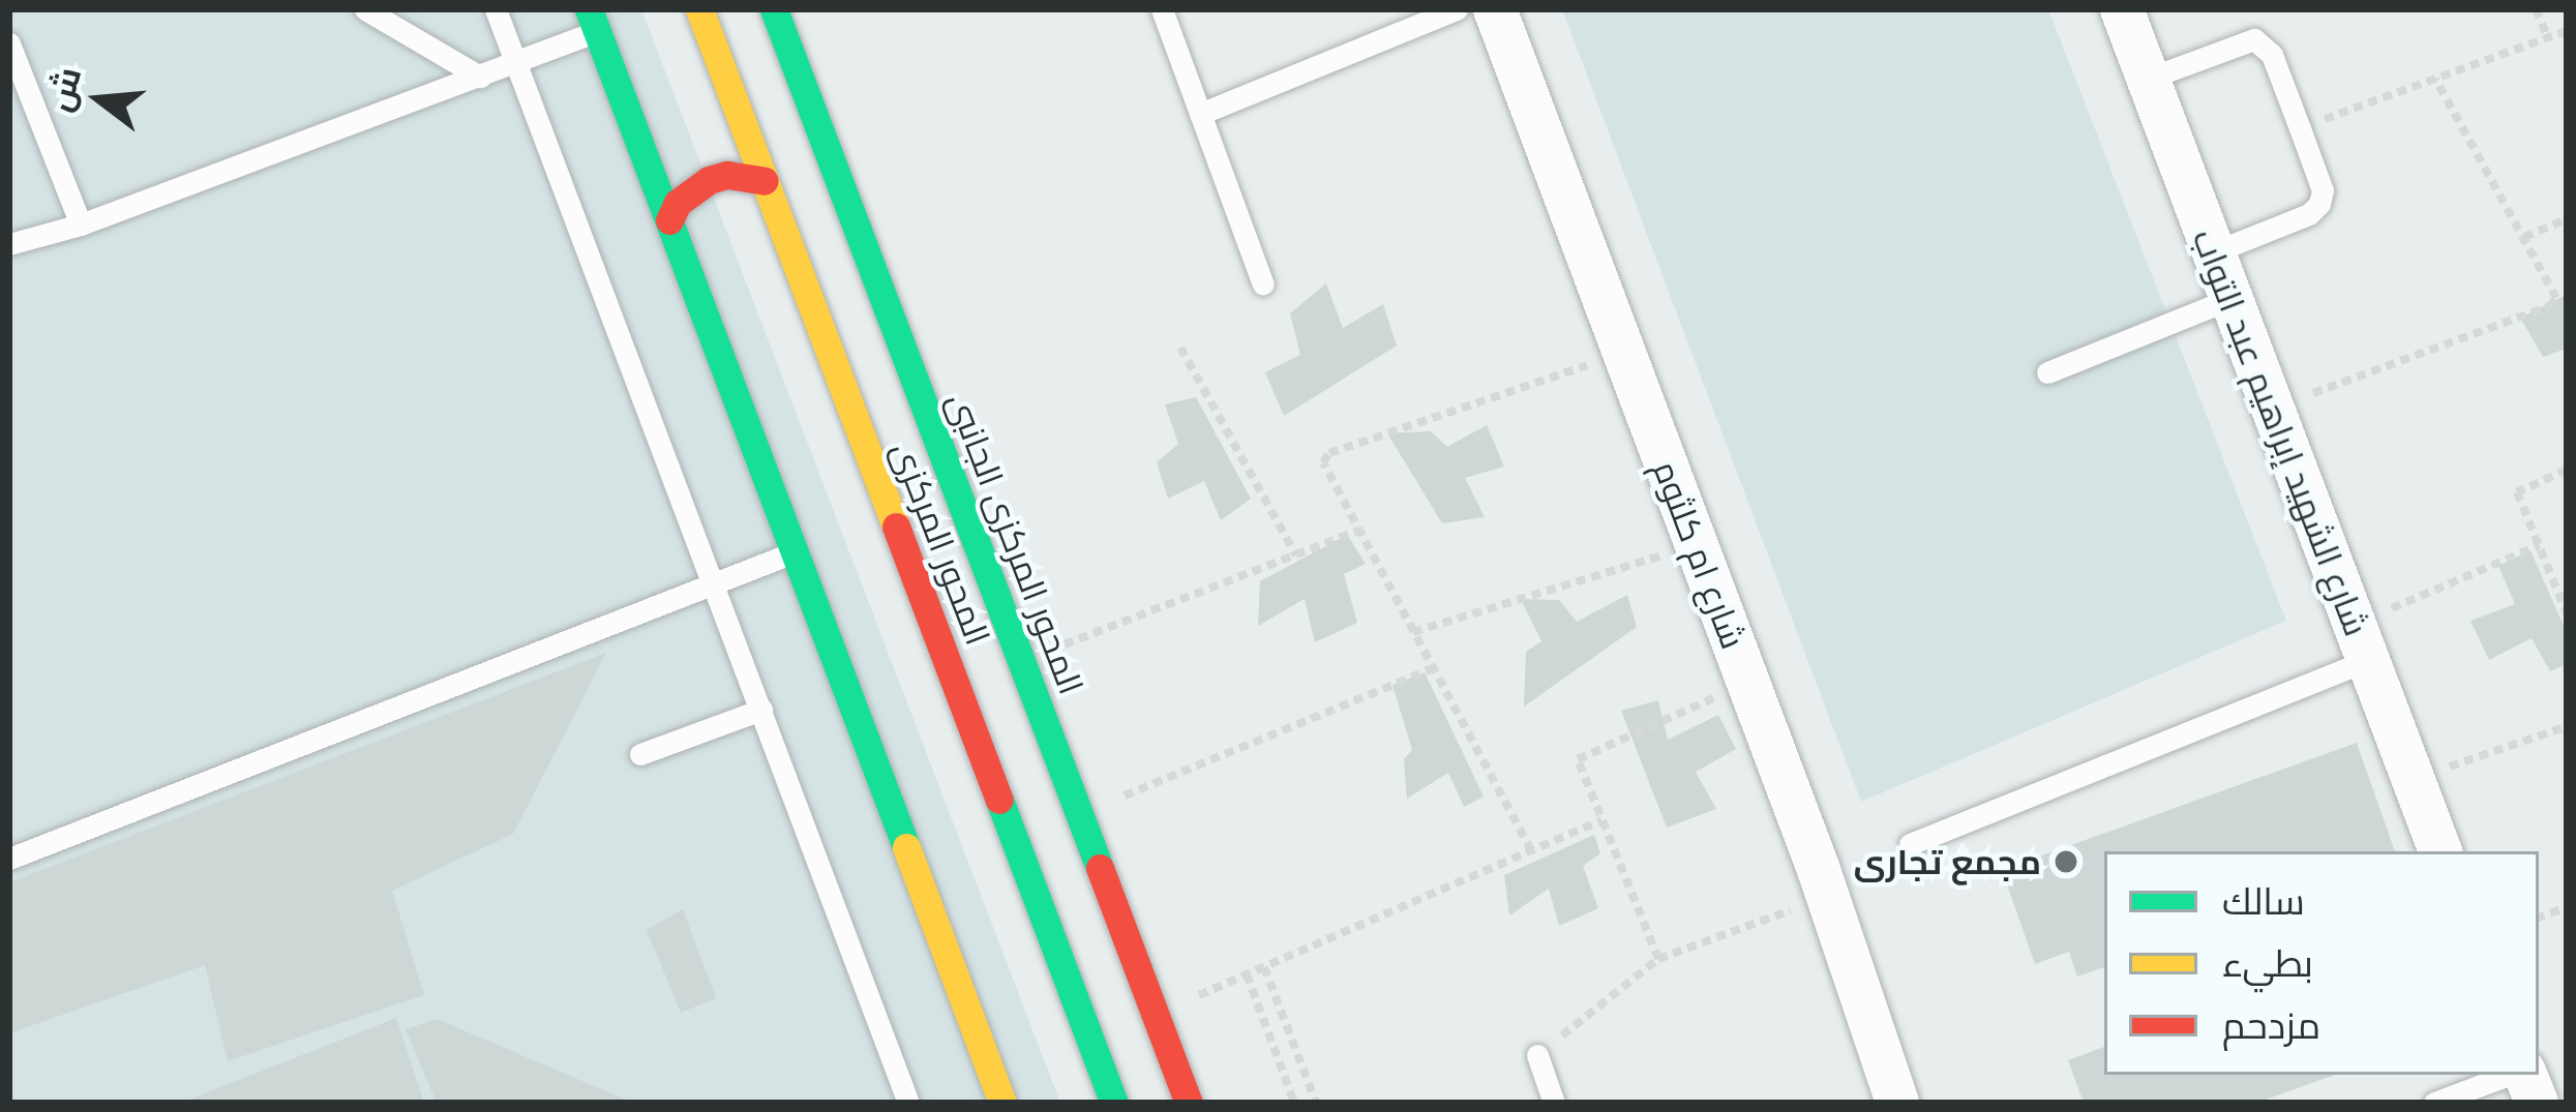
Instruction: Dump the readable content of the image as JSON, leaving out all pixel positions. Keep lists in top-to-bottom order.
{
  "streets": {
    "main road": ["المحور المركزى", "المحور المركزى الجانبى"],
    "street": ["شارع الشهيد إبراهيم عبد التواب", "شارع ام كلثوم"]
  },
  "places": ["مجمع تجارى"],
  "legend": ["سالك", "بطيء", "مزدحم"],
  "north": "left"
}
